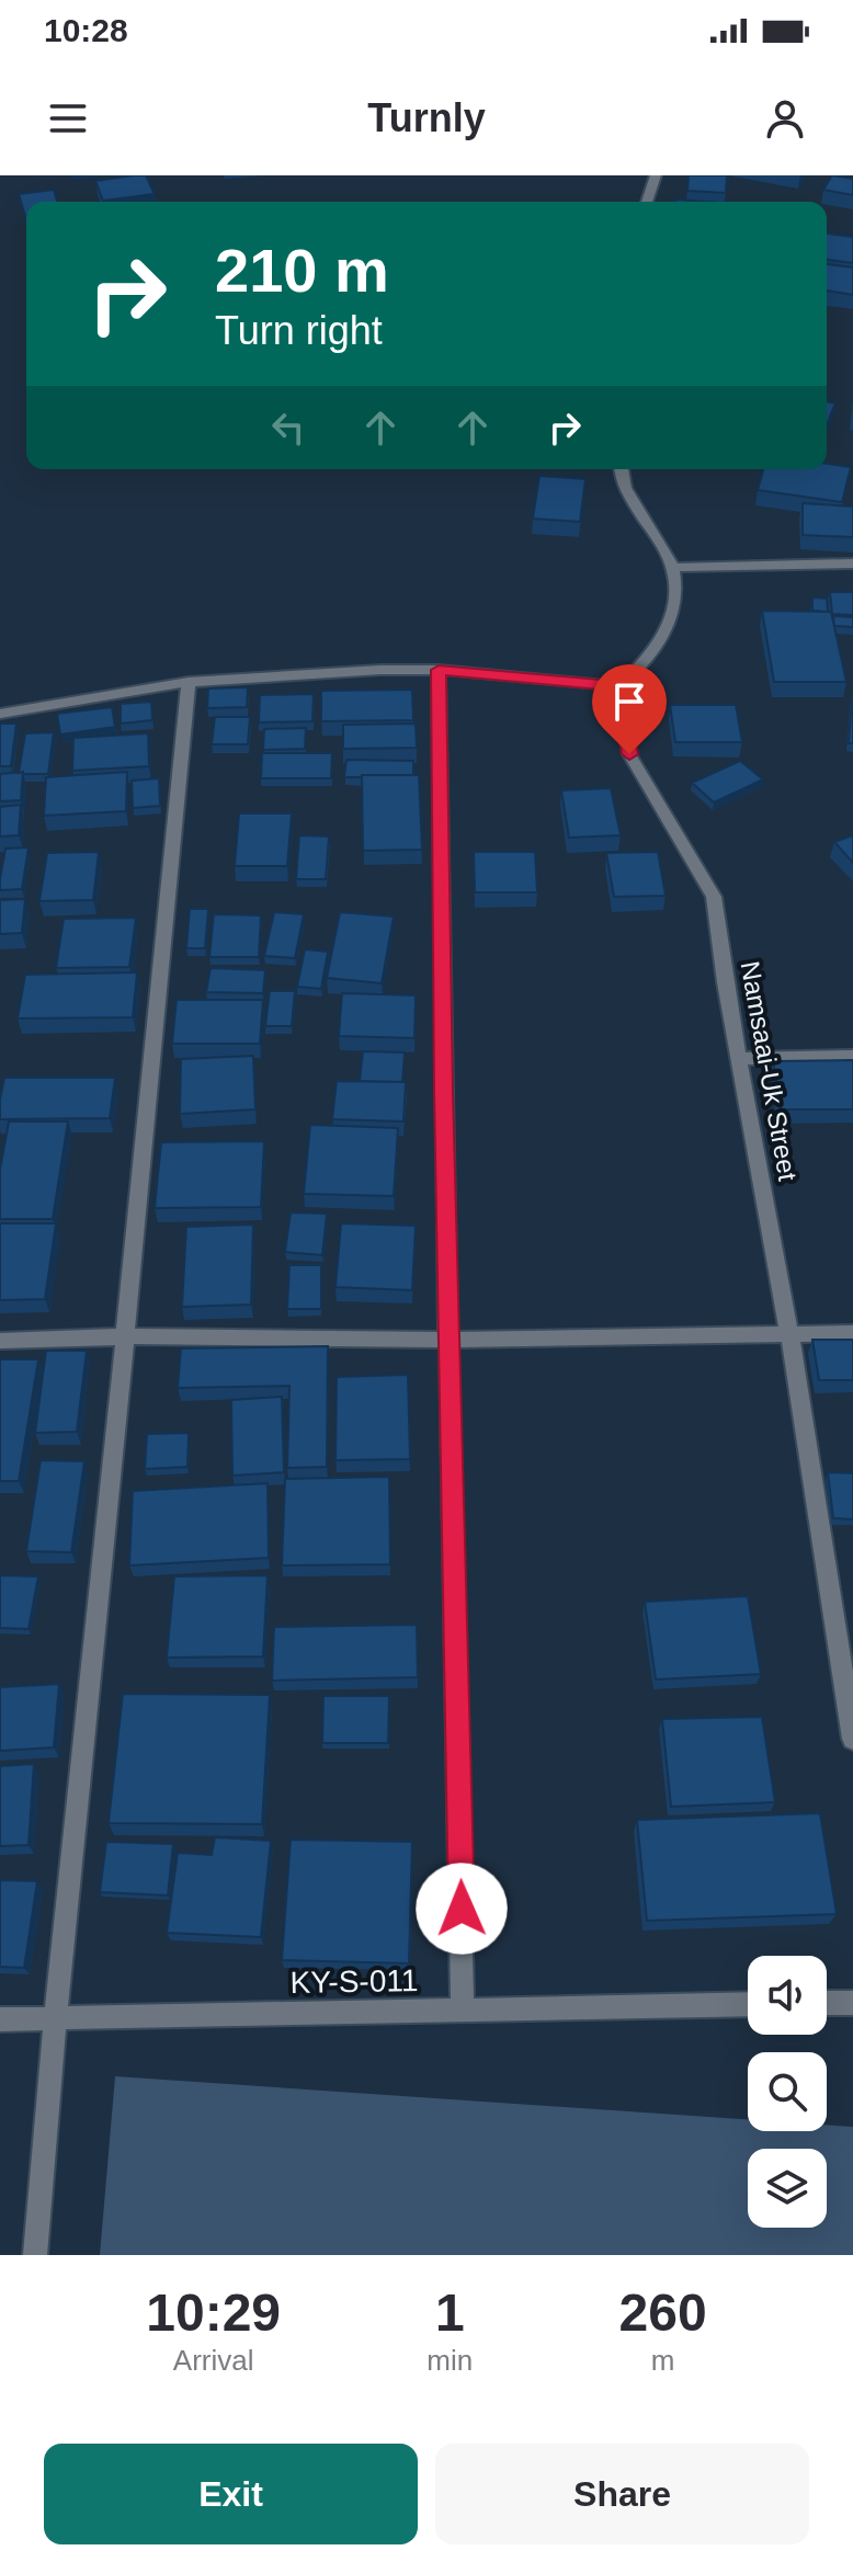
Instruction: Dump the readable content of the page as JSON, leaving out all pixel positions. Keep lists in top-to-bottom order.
{
  "streets": {
    "street": ["Namsaai-Uk Street", "KY-S-011"]
  },
  "page": {
    "status": "10:28",
    "header": "Turnly",
    "turn": ["210 m", "Turn right"],
    "eta": [
      "10:29",
      "Arrival",
      "1",
      "min",
      "260",
      "m"
    ],
    "buttons": ["Exit", "Share"]
  }
}
